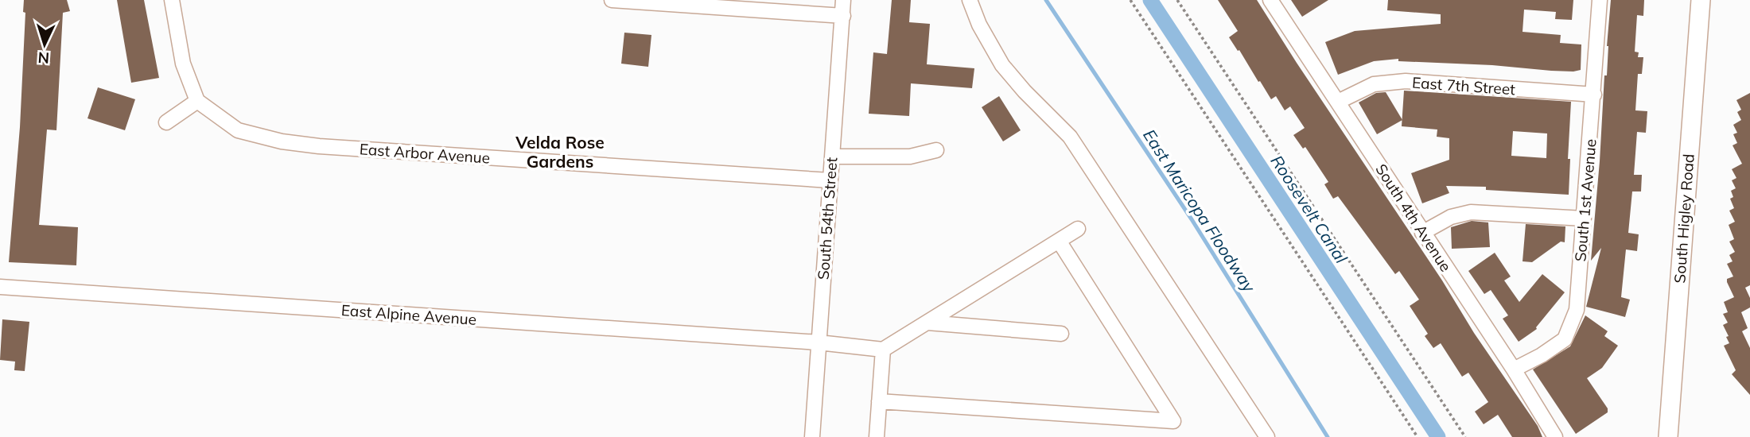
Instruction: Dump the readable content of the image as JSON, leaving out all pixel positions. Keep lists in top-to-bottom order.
{
  "streets": {
    "main road": ["South Higley Road"],
    "street": [
      "East 7th Street",
      "East Arbor Avenue",
      "South 1st Avenue",
      "South 4th Avenue",
      "South 54th Street",
      "East Alpine Avenue"
    ]
  },
  "crossings": [
    ["East 7th Street", "South 1st Avenue"],
    ["East 7th Street", "South 4th Avenue"],
    ["East Arbor Avenue", "South 54th Street"],
    ["South 1st Avenue", "South 4th Avenue"],
    ["South 54th Street", "East Alpine Avenue"]
  ],
  "districts": ["Velda Rose Gardens"],
  "water": ["Roosevelt Canal", "East Maricopa Floodway"],
  "north": "bottom"
}
